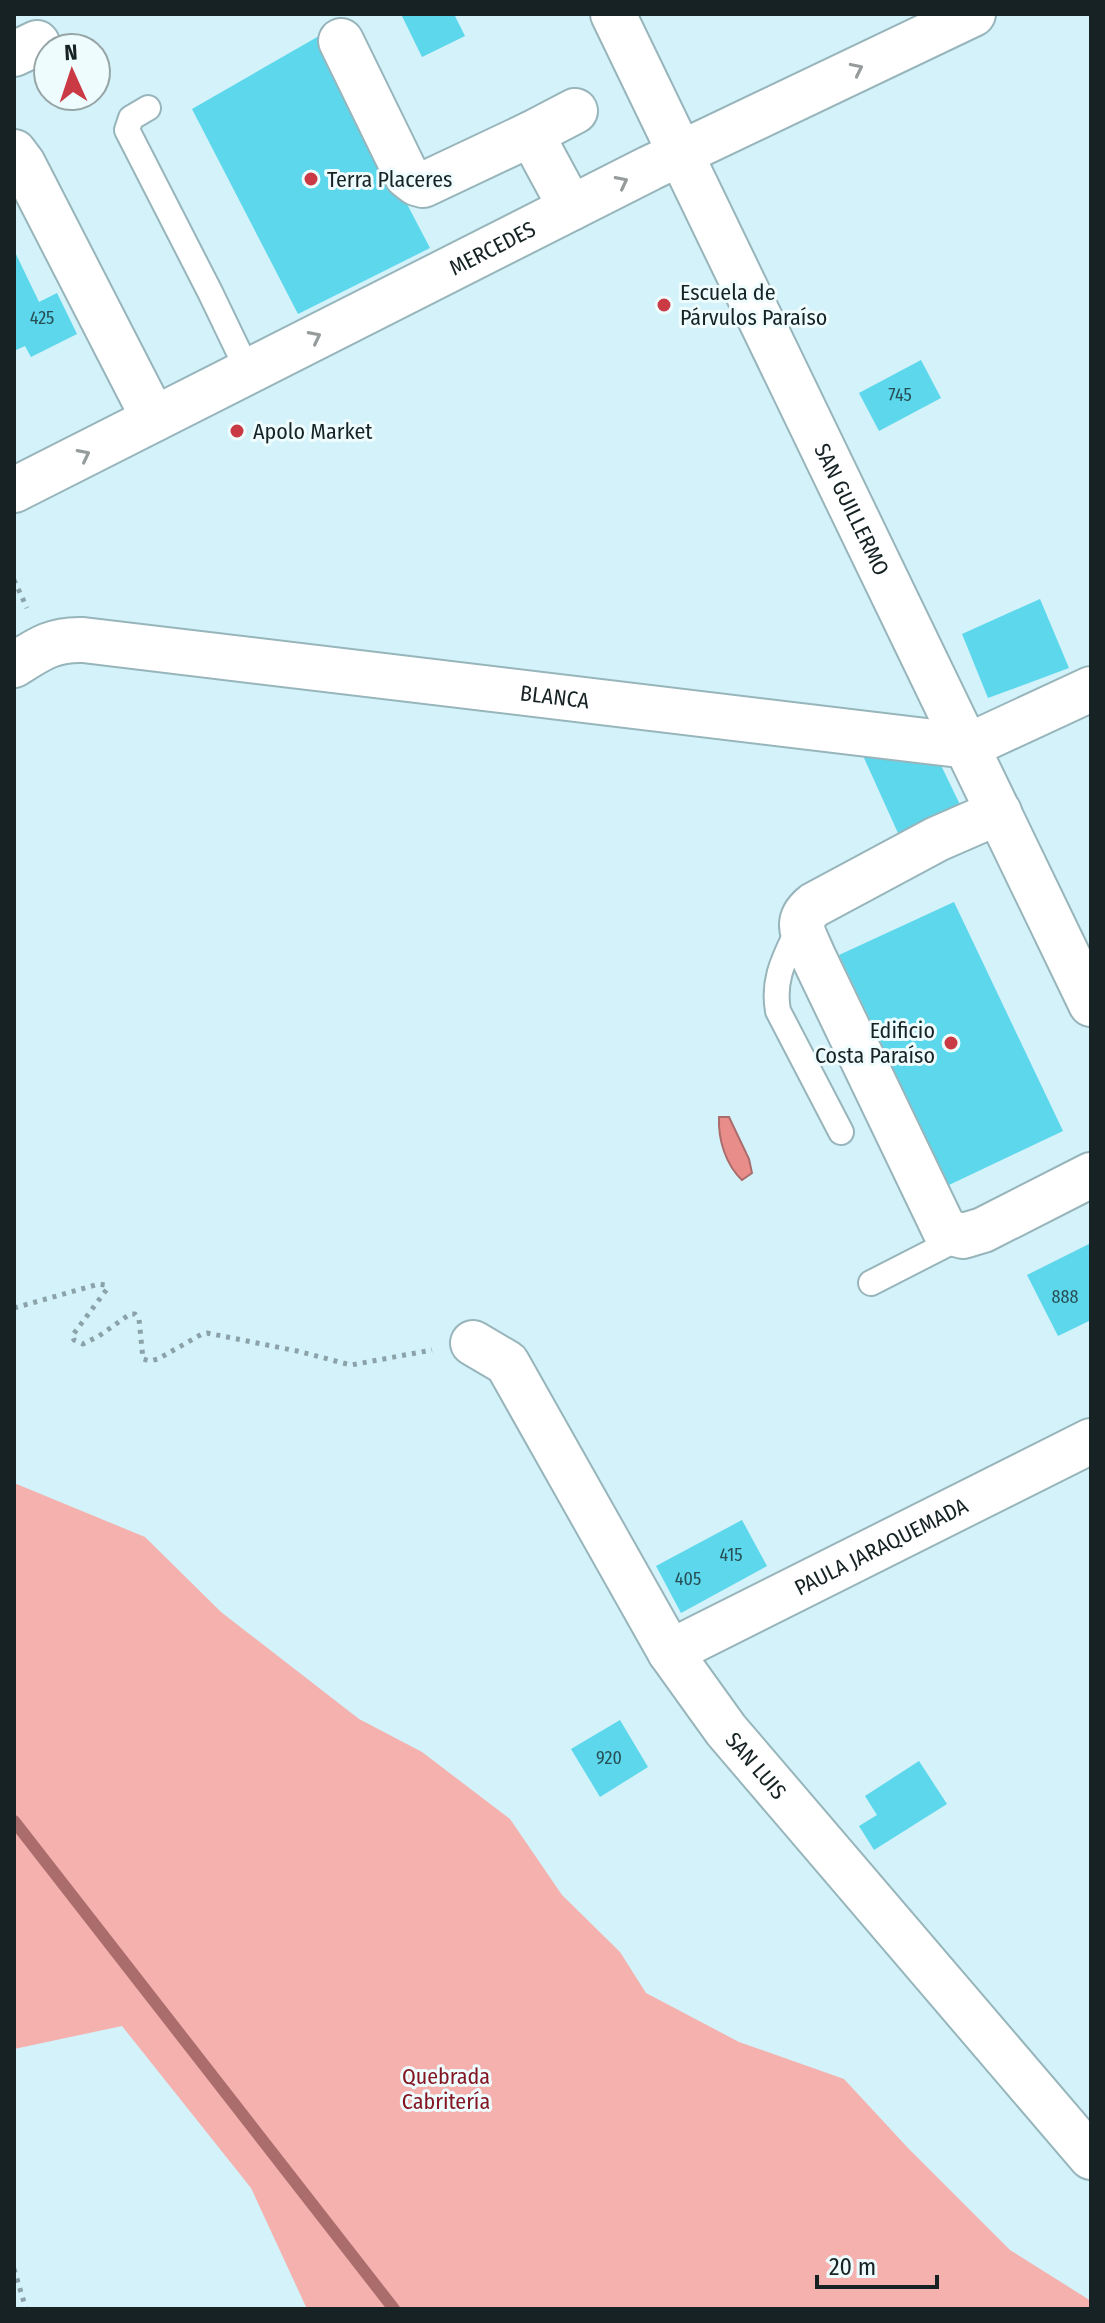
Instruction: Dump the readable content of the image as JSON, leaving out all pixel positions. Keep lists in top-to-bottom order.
{
  "streets": {
    "street": [
      "MERCEDES",
      "SAN GUILLERMO",
      "BLANCA",
      "PAULA JARAQUEMADA",
      "SAN LUIS"
    ]
  },
  "crossings": [
    ["MERCEDES", "SAN GUILLERMO"],
    ["SAN GUILLERMO", "BLANCA"],
    ["PAULA JARAQUEMADA", "SAN LUIS"]
  ],
  "one_way": ["MERCEDES"],
  "parks": ["Quebrada Cabritería"],
  "places": [
    "Terra Placeres",
    "Escuela de Párvulos Paraíso",
    "Apolo Market",
    "Edificio Costa Paraíso"
  ],
  "house_numbers": [
    "425",
    "745",
    "888",
    "415",
    "405",
    "920"
  ],
  "scale_bar": "20 m",
  "north": "top"
}
